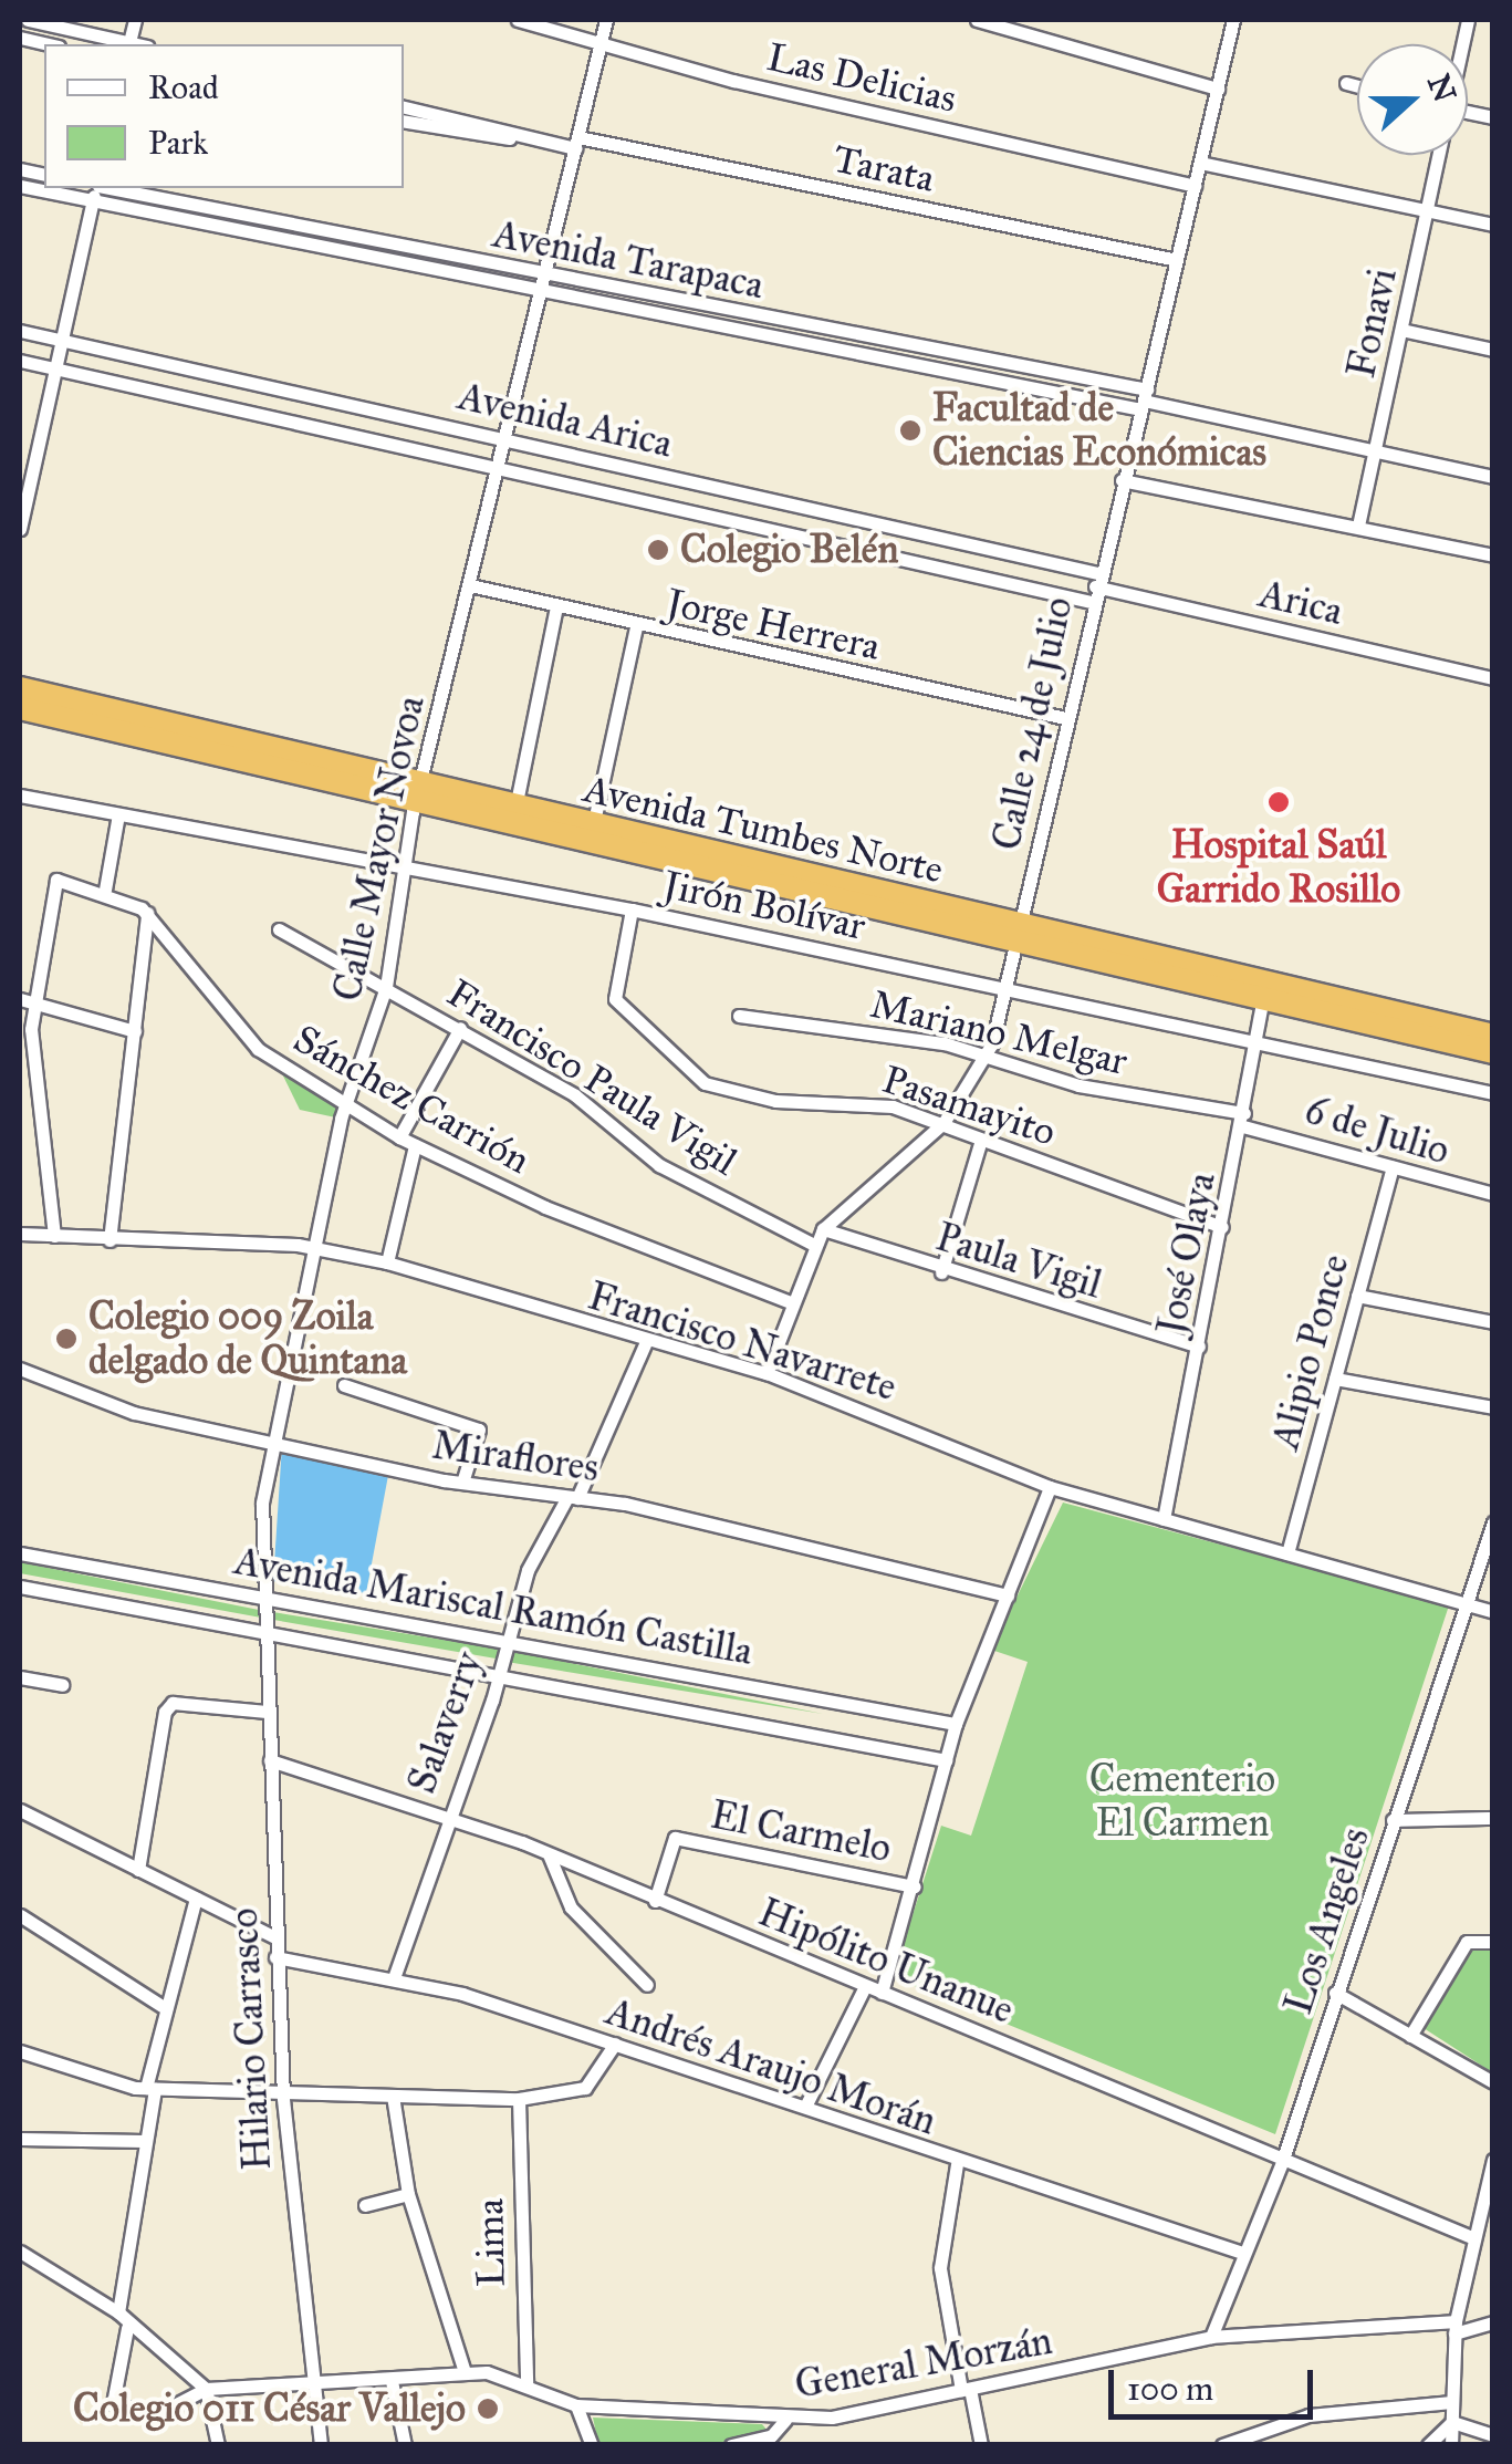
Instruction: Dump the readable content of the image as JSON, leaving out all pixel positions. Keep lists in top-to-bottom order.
{
  "streets": {
    "highway": ["Avenida Tumbes Norte"],
    "street": [
      "Las Delicias",
      "Tarata",
      "Avenida Tarapaca",
      "Fonavi",
      "Avenida Arica",
      "Arica",
      "Jorge Herrera",
      "Calle 24 de Julio",
      "Calle Mayor Novoa",
      "Jirón Bolívar",
      "Mariano Melgar",
      "Francisco Paula Vigil",
      "Sánchez Carrión",
      "Pasamayito",
      "6 de Julio",
      "José Olaya",
      "Paula Vigil",
      "Francisco Navarrete",
      "Alipio Ponce",
      "Miraflores",
      "Avenida Mariscal Ramón Castilla",
      "Salaverry",
      "El Carmelo",
      "Los Angeles",
      "Hipólito Unanue",
      "Hilario Carrasco",
      "Andrés Araujo Morán",
      "Lima",
      "General Morzán"
    ]
  },
  "crossings": [
    ["Las Delicias", "Calle 24 de Julio"],
    ["Las Delicias", "Calle Mayor Novoa"],
    ["Tarata", "Calle 24 de Julio"],
    ["Tarata", "Calle Mayor Novoa"],
    ["Avenida Tarapaca", "Calle 24 de Julio"],
    ["Avenida Tarapaca", "Calle Mayor Novoa"],
    ["Avenida Arica", "Arica"],
    ["Avenida Arica", "Calle 24 de Julio"],
    ["Avenida Arica", "Calle Mayor Novoa"],
    ["Arica", "Calle 24 de Julio"],
    ["Jorge Herrera", "Calle 24 de Julio"],
    ["Jorge Herrera", "Calle Mayor Novoa"],
    ["Calle 24 de Julio", "Avenida Tumbes Norte"],
    ["Calle 24 de Julio", "Jirón Bolívar"],
    ["Calle 24 de Julio", "Mariano Melgar"],
    ["Calle 24 de Julio", "Francisco Paula Vigil"],
    ["Calle 24 de Julio", "Sánchez Carrión"],
    ["Calle 24 de Julio", "Pasamayito"],
    ["Calle 24 de Julio", "Paula Vigil"],
    ["Calle 24 de Julio", "Francisco Navarrete"],
    ["Avenida Tumbes Norte", "Calle Mayor Novoa"],
    ["Avenida Tumbes Norte", "José Olaya"],
    ["Calle Mayor Novoa", "Jirón Bolívar"],
    ["Calle Mayor Novoa", "Francisco Paula Vigil"],
    ["Calle Mayor Novoa", "Sánchez Carrión"],
    ["Calle Mayor Novoa", "Francisco Navarrete"],
    ["Calle Mayor Novoa", "Miraflores"],
    ["Calle Mayor Novoa", "Avenida Mariscal Ramón Castilla"],
    ["Calle Mayor Novoa", "Hilario Carrasco"],
    ["Jirón Bolívar", "Pasamayito"],
    ["Jirón Bolívar", "José Olaya"],
    ["Mariano Melgar", "6 de Julio"],
    ["Mariano Melgar", "José Olaya"],
    ["Pasamayito", "José Olaya"],
    ["6 de Julio", "José Olaya"],
    ["6 de Julio", "Alipio Ponce"],
    ["José Olaya", "Paula Vigil"],
    ["José Olaya", "Francisco Navarrete"],
    ["Francisco Navarrete", "Alipio Ponce"],
    ["Francisco Navarrete", "Salaverry"],
    ["Francisco Navarrete", "Los Angeles"],
    ["Miraflores", "Salaverry"],
    ["Avenida Mariscal Ramón Castilla", "Salaverry"],
    ["Avenida Mariscal Ramón Castilla", "Hilario Carrasco"],
    ["Salaverry", "Hipólito Unanue"],
    ["Salaverry", "Andrés Araujo Morán"],
    ["El Carmelo", "Hipólito Unanue"],
    ["Los Angeles", "Hipólito Unanue"],
    ["Los Angeles", "Andrés Araujo Morán"],
    ["Los Angeles", "General Morzán"],
    ["Hipólito Unanue", "Hilario Carrasco"],
    ["Hilario Carrasco", "Andrés Araujo Morán"],
    ["Hilario Carrasco", "General Morzán"],
    ["Lima", "General Morzán"]
  ],
  "parks": ["Cementerio El Carmen"],
  "places": [
    "Facultad de Ciencias Económicas",
    "Colegio Belén",
    "Hospital Saúl Garrido Rosillo",
    "Colegio 009 Zoila delgado de Quintana",
    "Colegio 011 César Vallejo"
  ],
  "legend": ["Road", "Park"],
  "scale_bar": "100 m",
  "north": "right"
}
